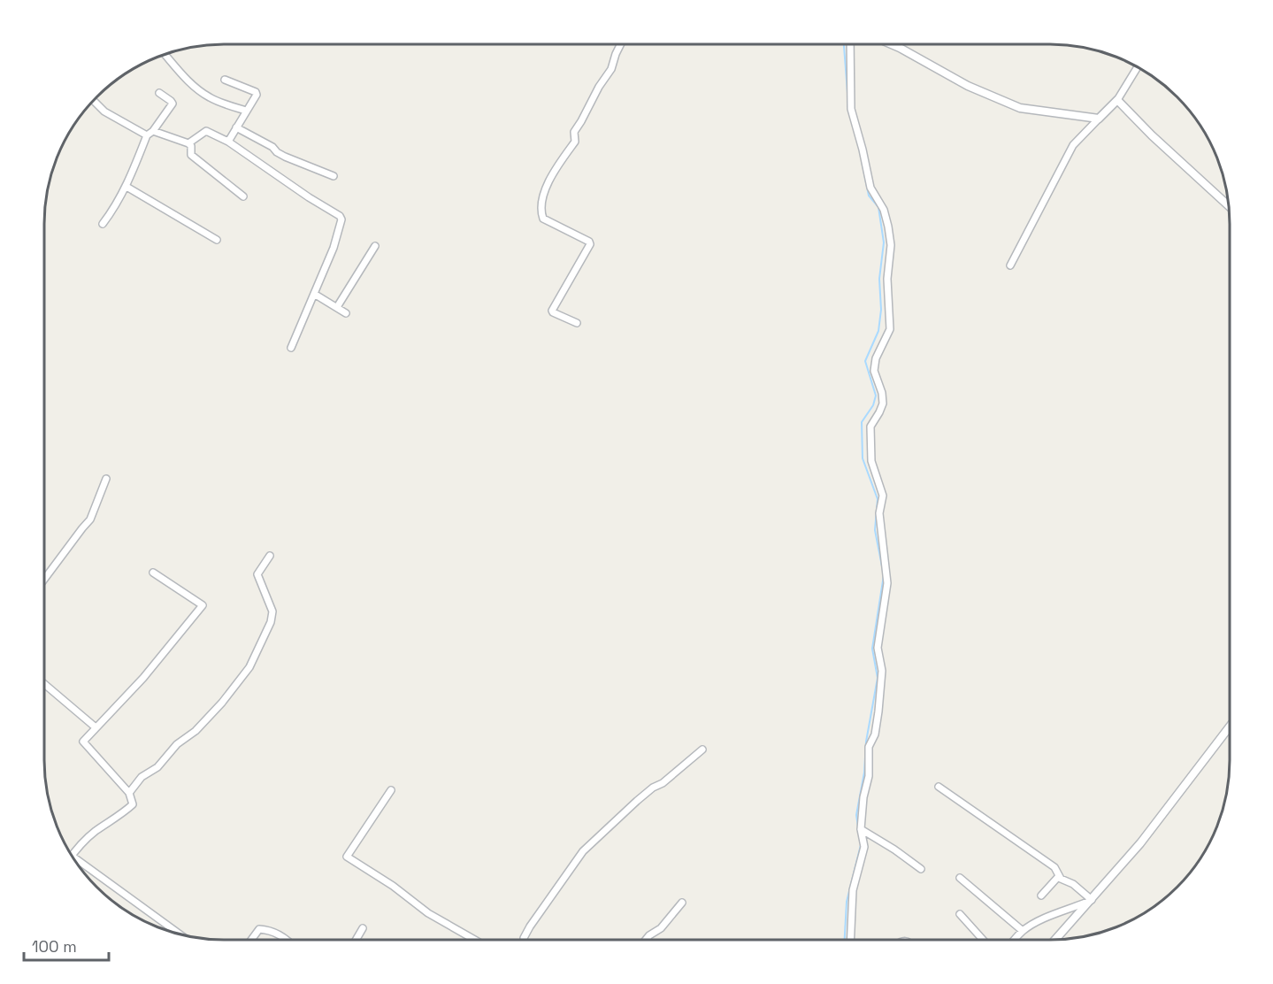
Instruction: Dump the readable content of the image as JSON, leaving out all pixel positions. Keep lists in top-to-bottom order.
{
  "scale_bar": "100 m"
}
